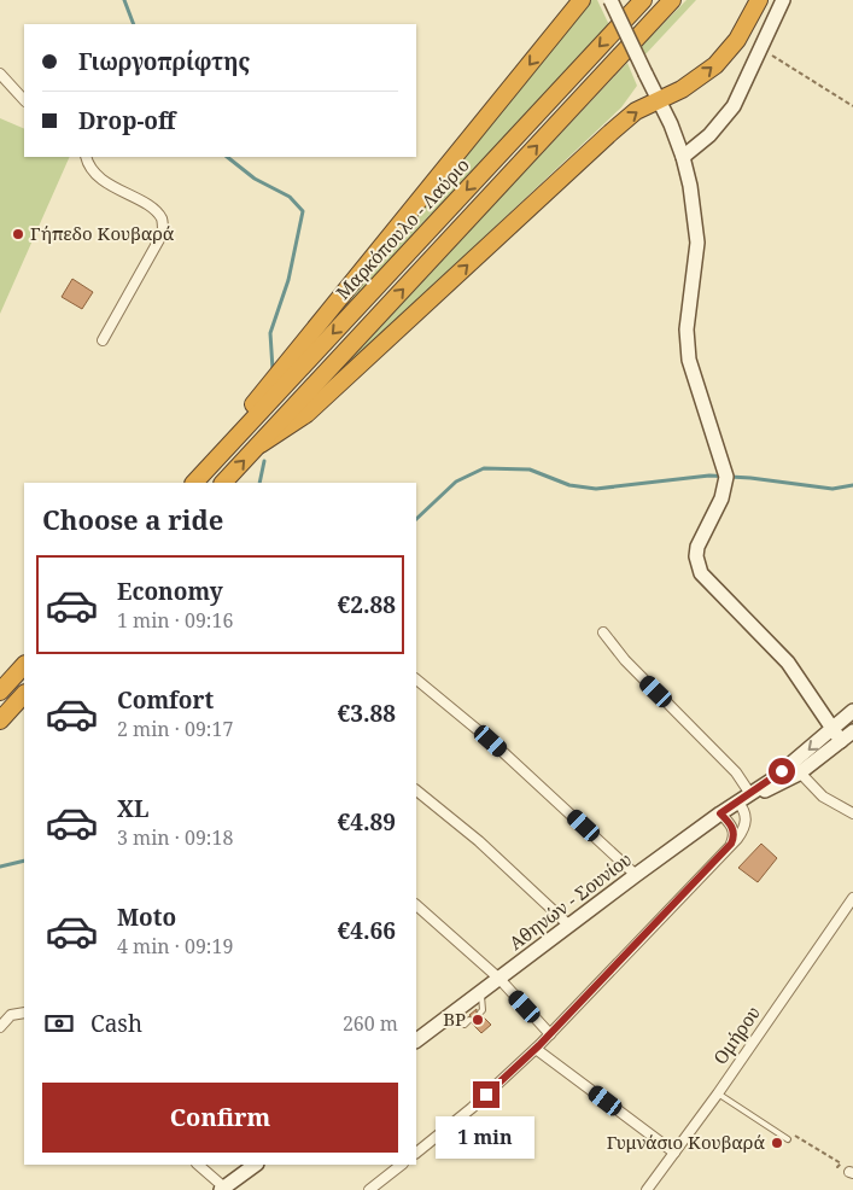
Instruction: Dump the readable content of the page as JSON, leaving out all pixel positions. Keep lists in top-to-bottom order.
{
  "streets": {
    "highway": ["Μαρκόπουλο - Λαύριο"],
    "main road": ["Αθηνών - Σουνίου"],
    "street": ["Ομήρου"]
  },
  "places": ["Γήπεδο Κουβαρά", "BP", "Γυμνάσιο Κουβαρά"],
  "page": {
    "banner": ["Γιωργοπρίφτης", "Drop-off"],
    "heading": "Choose a ride",
    "list": [
      {
        "name": "Economy",
        "note": "1 min · 09:16",
        "value": "€2.88"
      },
      {
        "name": "Comfort",
        "note": "2 min · 09:17",
        "value": "€3.88"
      },
      {
        "name": "XL",
        "note": "3 min · 09:18",
        "value": "€4.89"
      },
      {
        "name": "Moto",
        "note": "4 min · 09:19",
        "value": "€4.66"
      }
    ],
    "pay": ["Cash", "260 m"],
    "buttons": "Confirm",
    "bubble": "1 min"
  }
}
